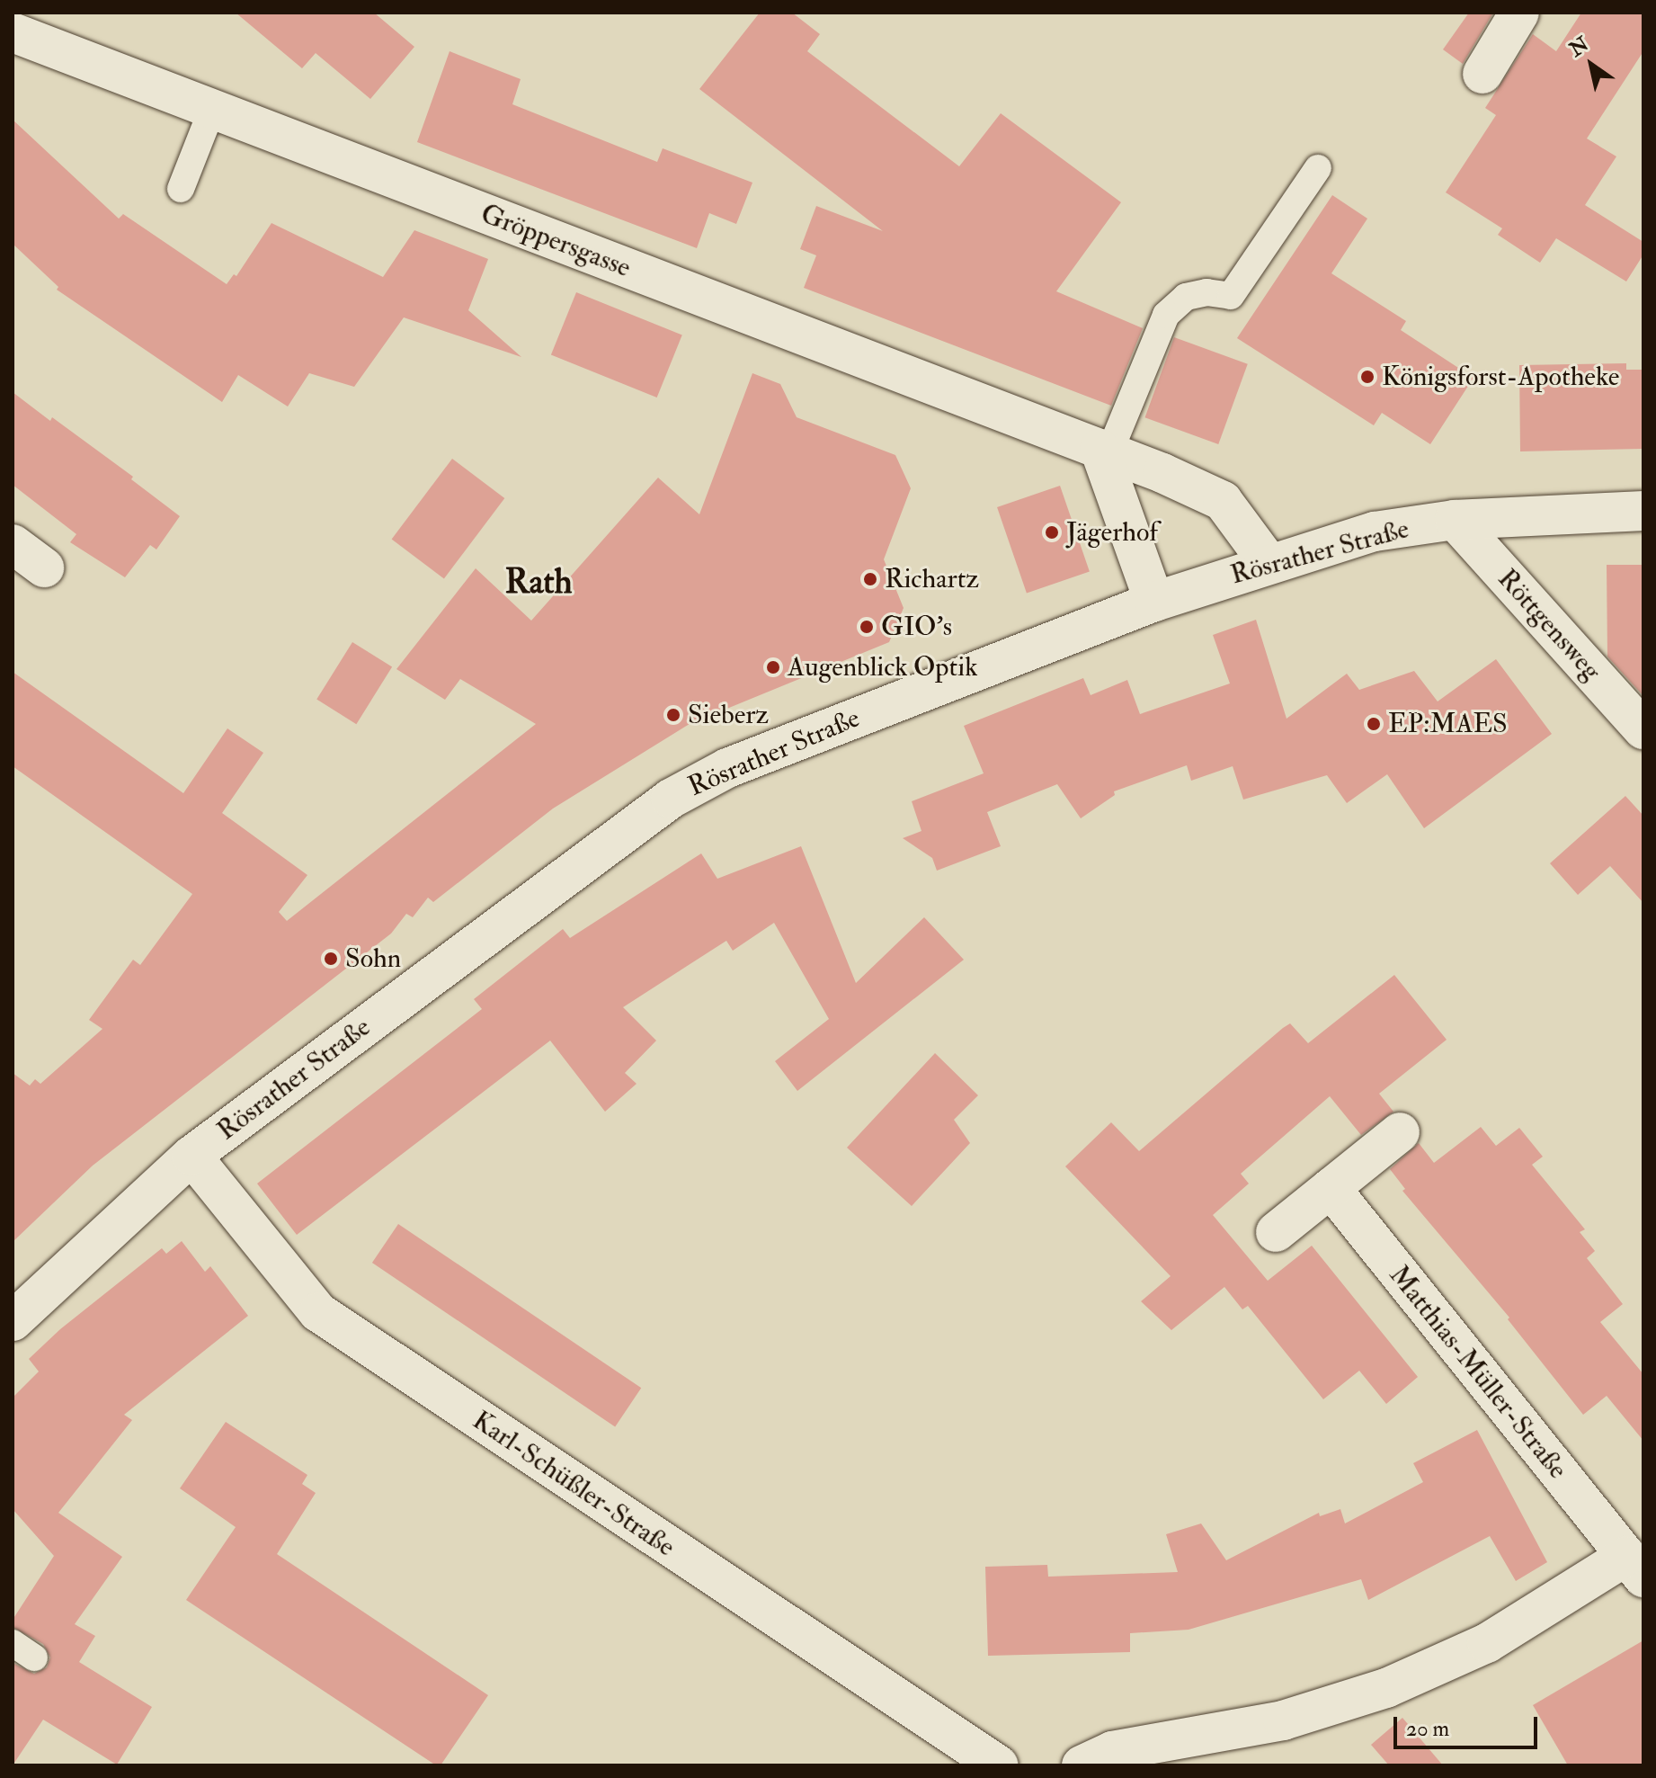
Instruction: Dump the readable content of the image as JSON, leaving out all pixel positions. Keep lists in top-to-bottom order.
{
  "streets": {
    "street": [
      "Gröppersgasse",
      "Rösrather Straße",
      "Röttgensweg",
      "Matthias-Müller-Straße",
      "Karl-Schüßler-Straße"
    ]
  },
  "crossings": [
    ["Gröppersgasse", "Rösrather Straße"],
    ["Rösrather Straße", "Röttgensweg"],
    ["Rösrather Straße", "Karl-Schüßler-Straße"]
  ],
  "districts": ["Rath"],
  "places": [
    "Königsforst-Apotheke",
    "Jägerhof",
    "Richartz",
    "GIO's",
    "Augenblick Optik",
    "Sieberz",
    "EP:MAES",
    "Sohn"
  ],
  "scale_bar": "20 m",
  "north": "top left"
}
